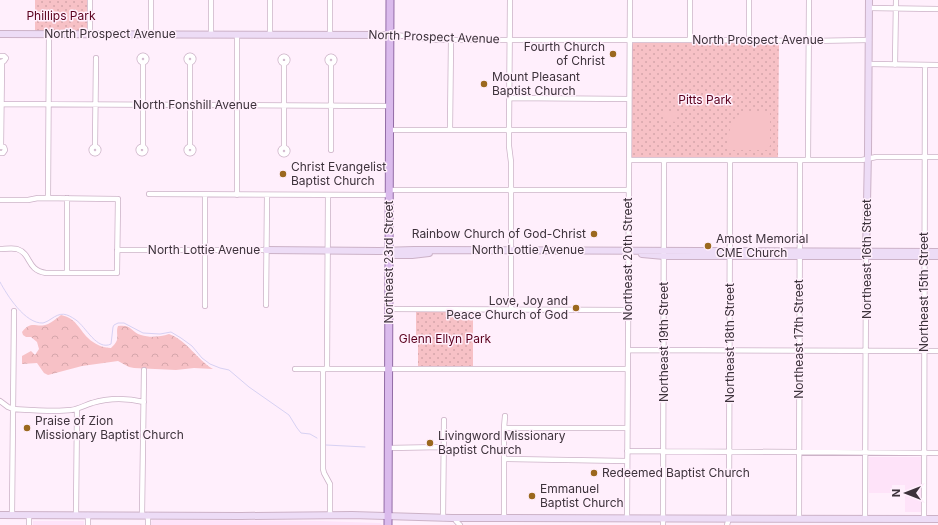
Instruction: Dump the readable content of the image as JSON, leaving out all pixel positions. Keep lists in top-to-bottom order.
{
  "streets": {
    "main road": ["Northeast 23rd Street"],
    "street": [
      "North Prospect Avenue",
      "North Fonshill Avenue",
      "North Lottie Avenue",
      "Northeast 20th Street",
      "Northeast 16th Street",
      "Northeast 15th Street",
      "Northeast 17th Street",
      "Northeast 19th Street",
      "Northeast 18th Street"
    ]
  },
  "crossings": [
    ["North Prospect Avenue", "Northeast 20th Street"],
    ["North Prospect Avenue", "Northeast 16th Street"],
    ["North Prospect Avenue", "Northeast 23rd Street"],
    ["North Fonshill Avenue", "Northeast 23rd Street"],
    ["North Lottie Avenue", "Northeast 20th Street"],
    ["North Lottie Avenue", "Northeast 16th Street"],
    ["North Lottie Avenue", "Northeast 23rd Street"],
    ["North Lottie Avenue", "Northeast 15th Street"],
    ["North Lottie Avenue", "Northeast 17th Street"],
    ["North Lottie Avenue", "Northeast 19th Street"],
    ["North Lottie Avenue", "Northeast 18th Street"]
  ],
  "parks": ["Phillips Park", "Pitts Park", "Glenn Ellyn Park"],
  "places": [
    "Fourth Church of Christ",
    "Mount Pleasant Baptist Church",
    "Christ Evangelist Baptist Church",
    "Rainbow Church of God-Christ",
    "Amost Memorial CME Church",
    "Love, Joy and Peace Church of God",
    "Praise of Zion Missionary Baptist Church",
    "Livingword Missionary Baptist Church",
    "Redeemed Baptist Church",
    "Emmanuel Baptist Church"
  ],
  "north": "left"
}
